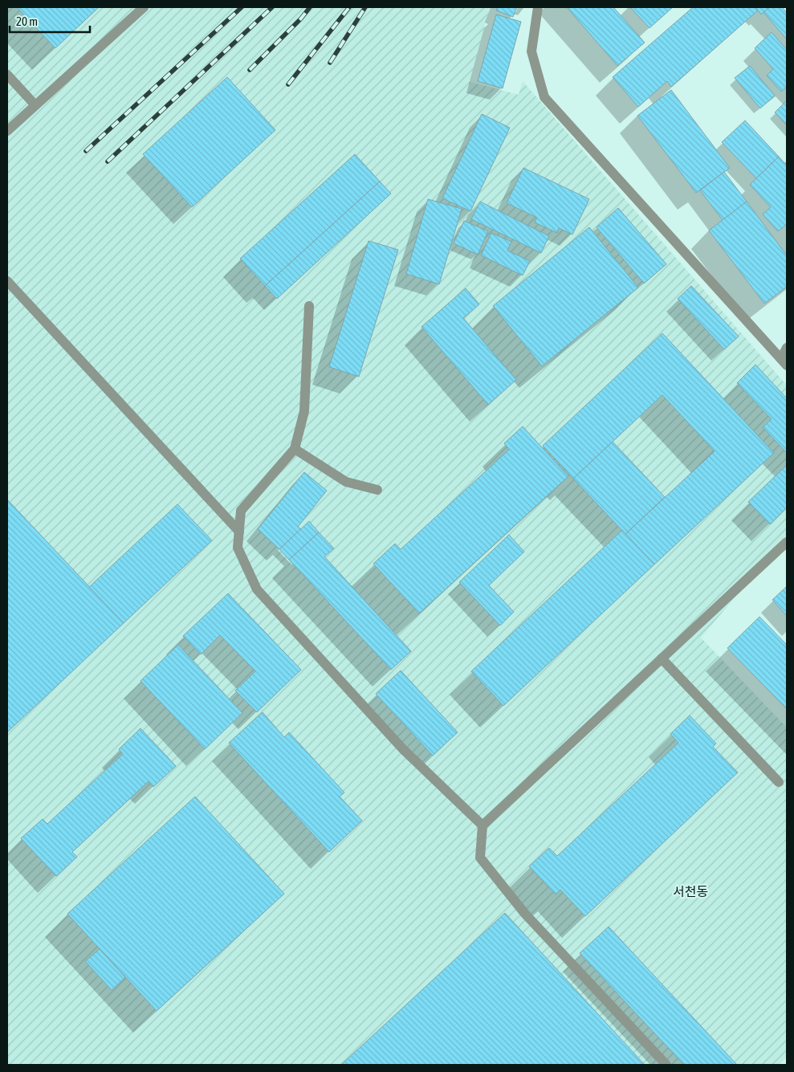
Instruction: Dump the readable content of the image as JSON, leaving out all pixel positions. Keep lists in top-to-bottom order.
{
  "districts": ["서천동"],
  "scale_bar": "20 m"
}
